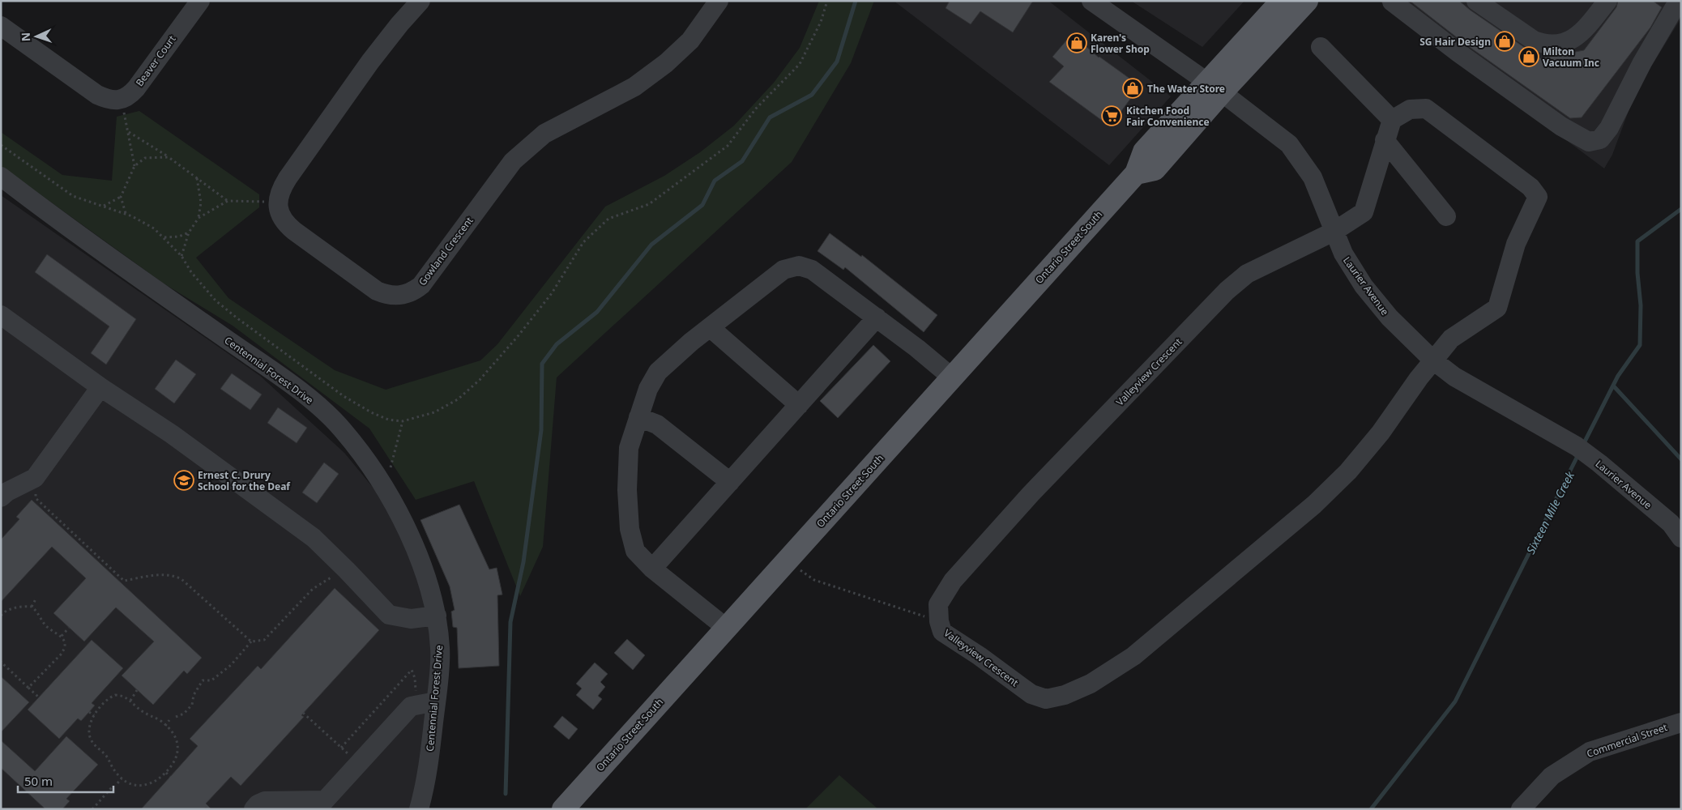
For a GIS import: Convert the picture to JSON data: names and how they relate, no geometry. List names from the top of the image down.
{
  "streets": {
    "main road": ["Ontario Street South"],
    "street": [
      "Beaver Court",
      "Gowland Crescent",
      "Laurier Avenue",
      "Centennial Forest Drive",
      "Valleyview Crescent",
      "Commercial Street"
    ]
  },
  "crossings": [
    ["Ontario Street South", "Laurier Avenue"],
    ["Laurier Avenue", "Valleyview Crescent"]
  ],
  "water": ["Sixteen Mile Creek"],
  "places": {
    "shop": [
      "SG Hair Design",
      "Karen's Flower Shop",
      "Milton Vacuum Inc",
      "The Water Store"
    ],
    "supermarket": ["Kitchen Food Fair Convenience"],
    "school or university": ["Ernest C. Drury School for the Deaf"]
  },
  "scale_bar": "50 m",
  "north": "left"
}
